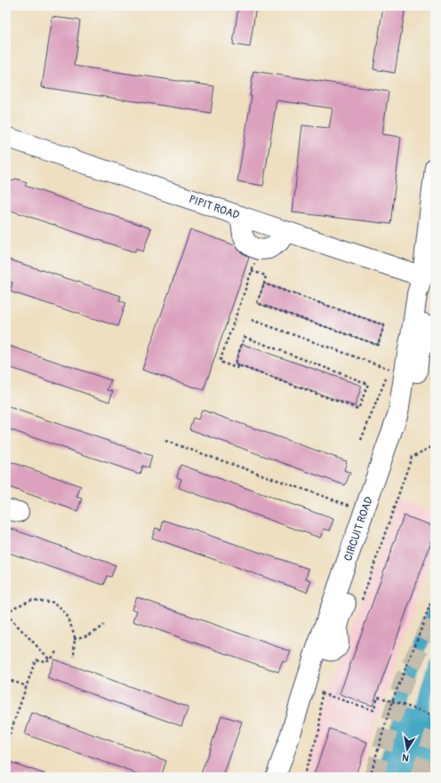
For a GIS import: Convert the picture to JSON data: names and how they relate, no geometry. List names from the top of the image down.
{
  "streets": {
    "street": ["PIPIT ROAD", "CIRCUIT ROAD"]
  },
  "crossings": [
    ["PIPIT ROAD", "CIRCUIT ROAD"]
  ],
  "north": "bottom"
}
